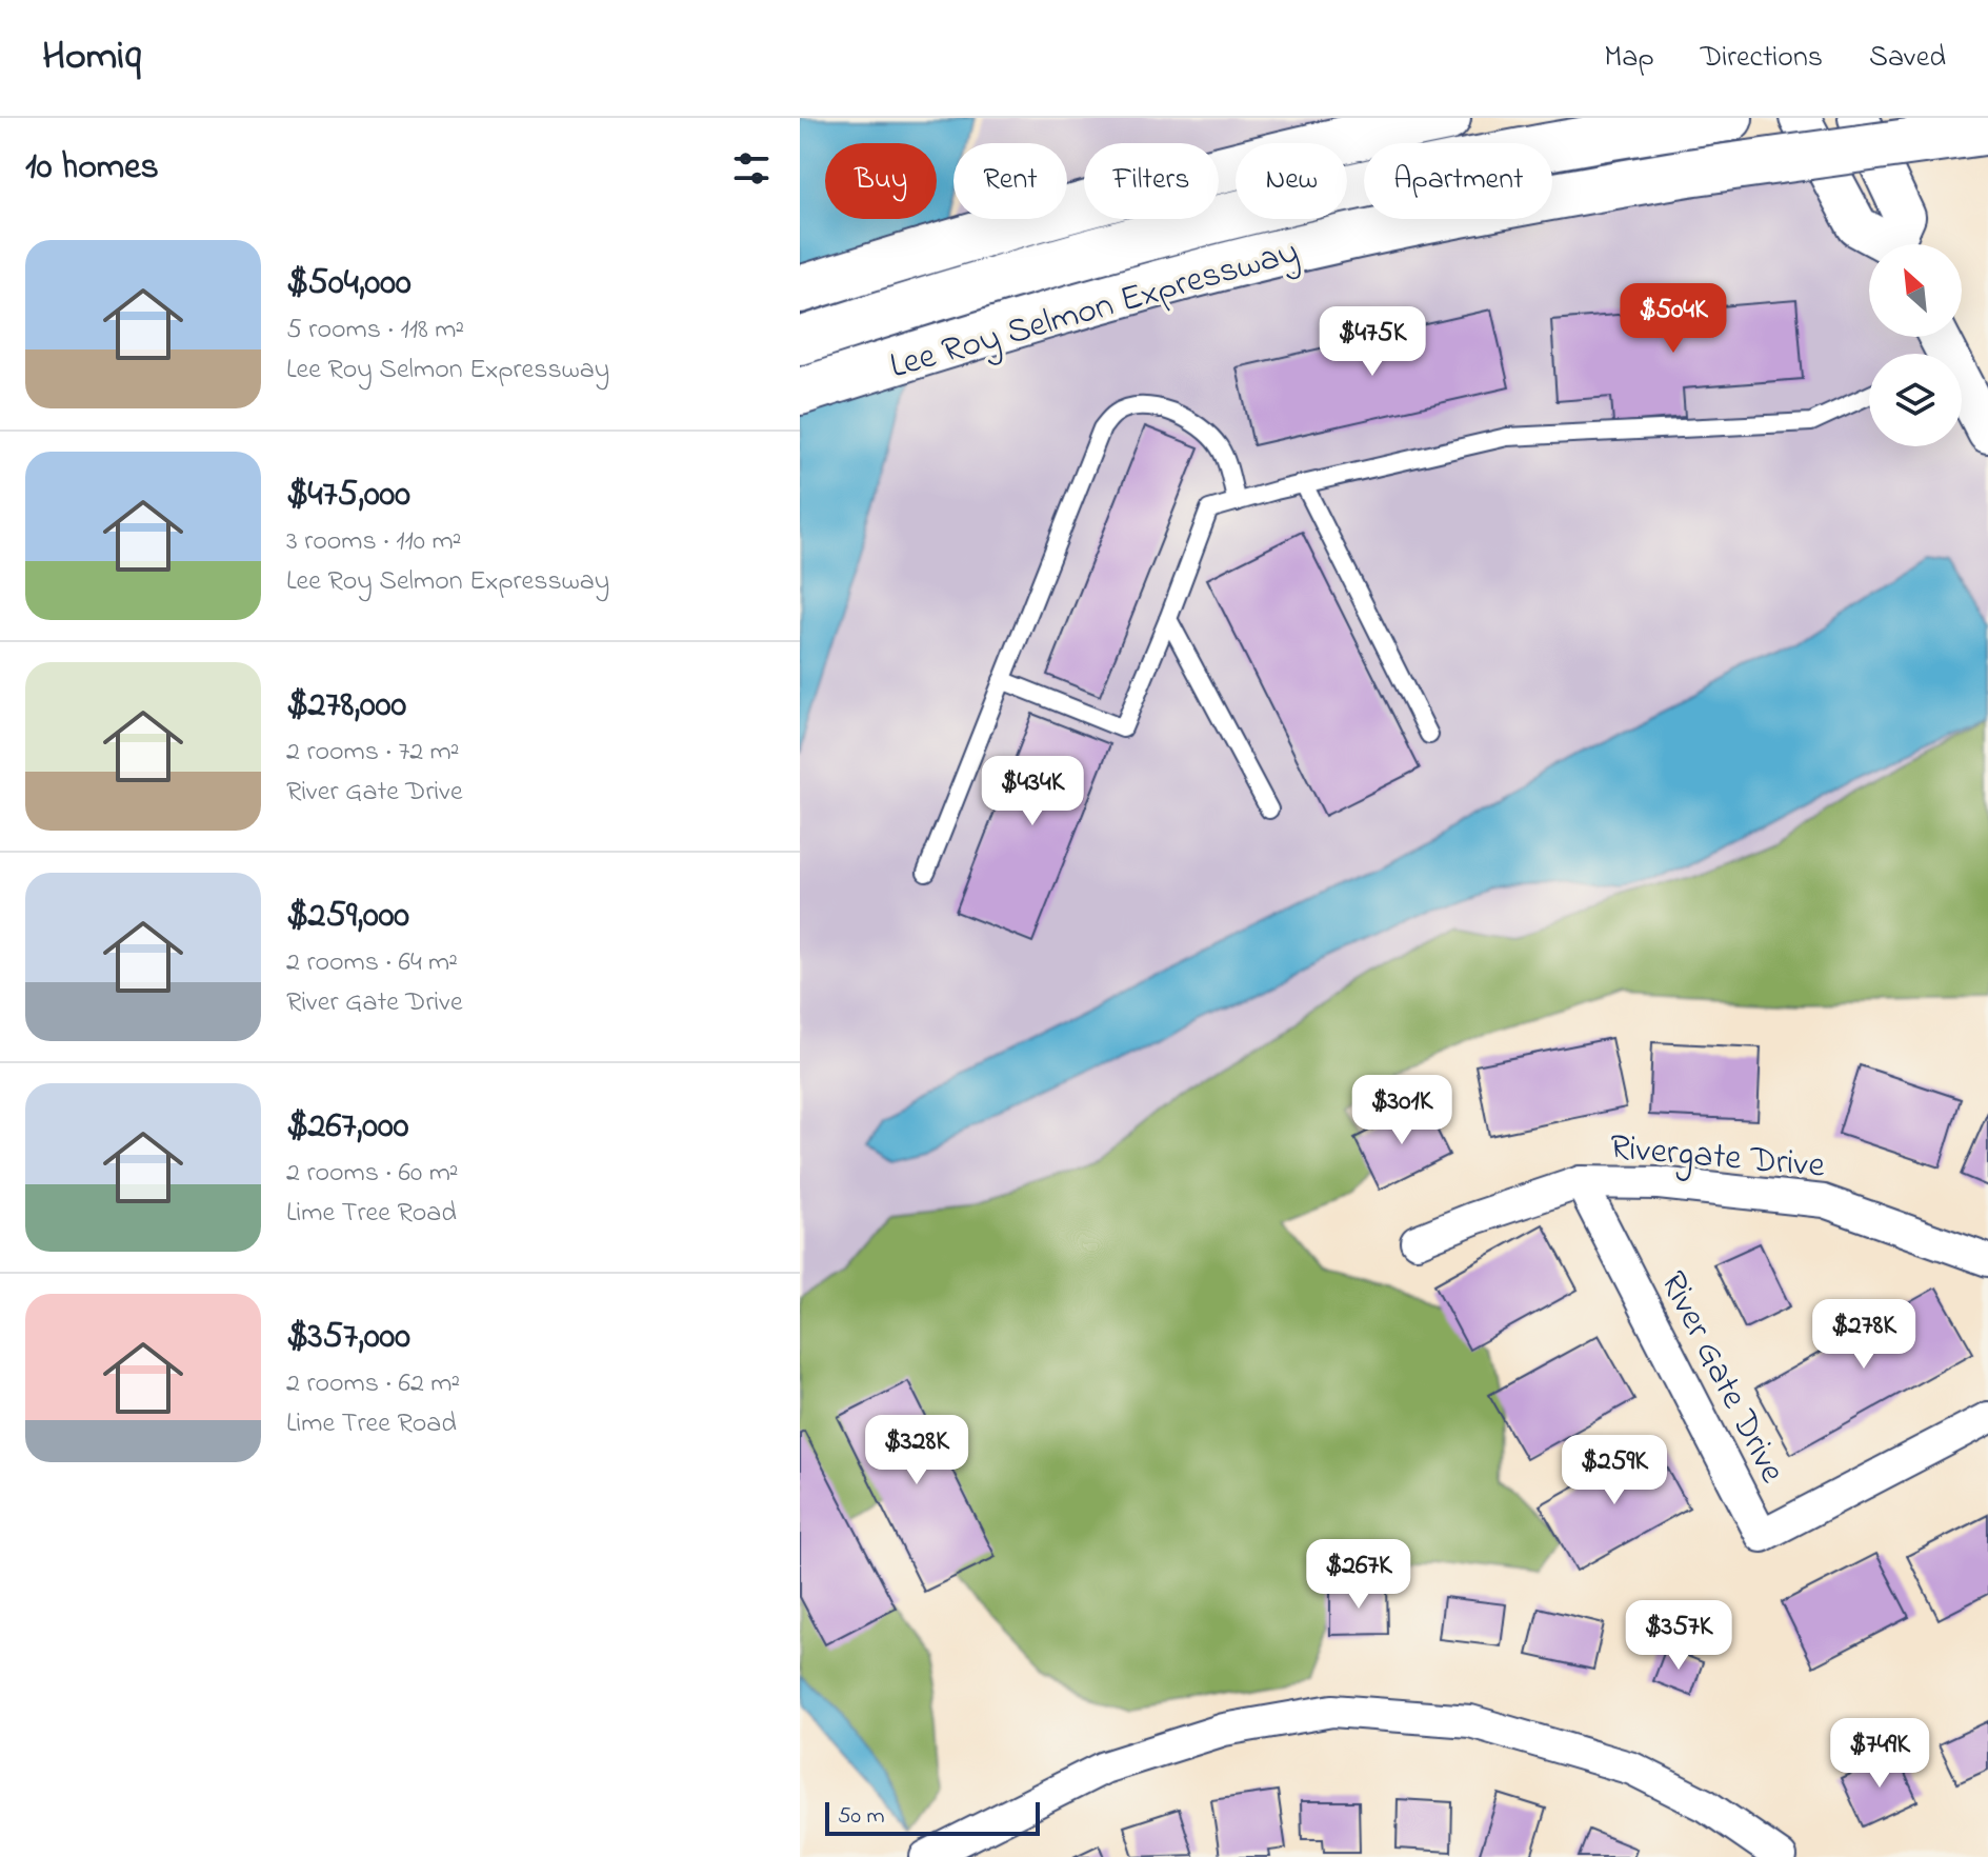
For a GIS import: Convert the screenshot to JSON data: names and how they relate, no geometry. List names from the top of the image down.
{
  "streets": {
    "highway": ["Lee Roy Selmon Expressway"],
    "street": ["Rivergate Drive", "River Gate Drive"]
  },
  "crossings": [
    ["Rivergate Drive", "River Gate Drive"]
  ],
  "scale_bar": "50 m",
  "north": "top left",
  "page": {
    "header": "Homiq",
    "nav": ["Map", "Directions", "Saved"],
    "heading": "10 homes",
    "chip": [
      "Buy",
      "Rent",
      "Filters",
      "New",
      "Apartment"
    ],
    "list": [
      {
        "name": "$504,000",
        "note": "5 rooms · 118 m² · Lee Roy Selmon Expressway"
      },
      {
        "name": "$475,000",
        "note": "3 rooms · 110 m² · Lee Roy Selmon Expressway"
      },
      {
        "name": "$278,000",
        "note": "2 rooms · 72 m² · River Gate Drive"
      },
      {
        "name": "$259,000",
        "note": "2 rooms · 64 m² · River Gate Drive"
      },
      {
        "name": "$267,000",
        "note": "2 rooms · 60 m² · Lime Tree Road"
      },
      {
        "name": "$357,000",
        "note": "2 rooms · 62 m² · Lime Tree Road"
      }
    ],
    "price": [
      "$504K",
      "$475K",
      "$434K",
      "$301K",
      "$278K",
      "$328K",
      "$259K",
      "$267K",
      "$357K",
      "$749K"
    ],
    "scale": "50 m"
  }
}
